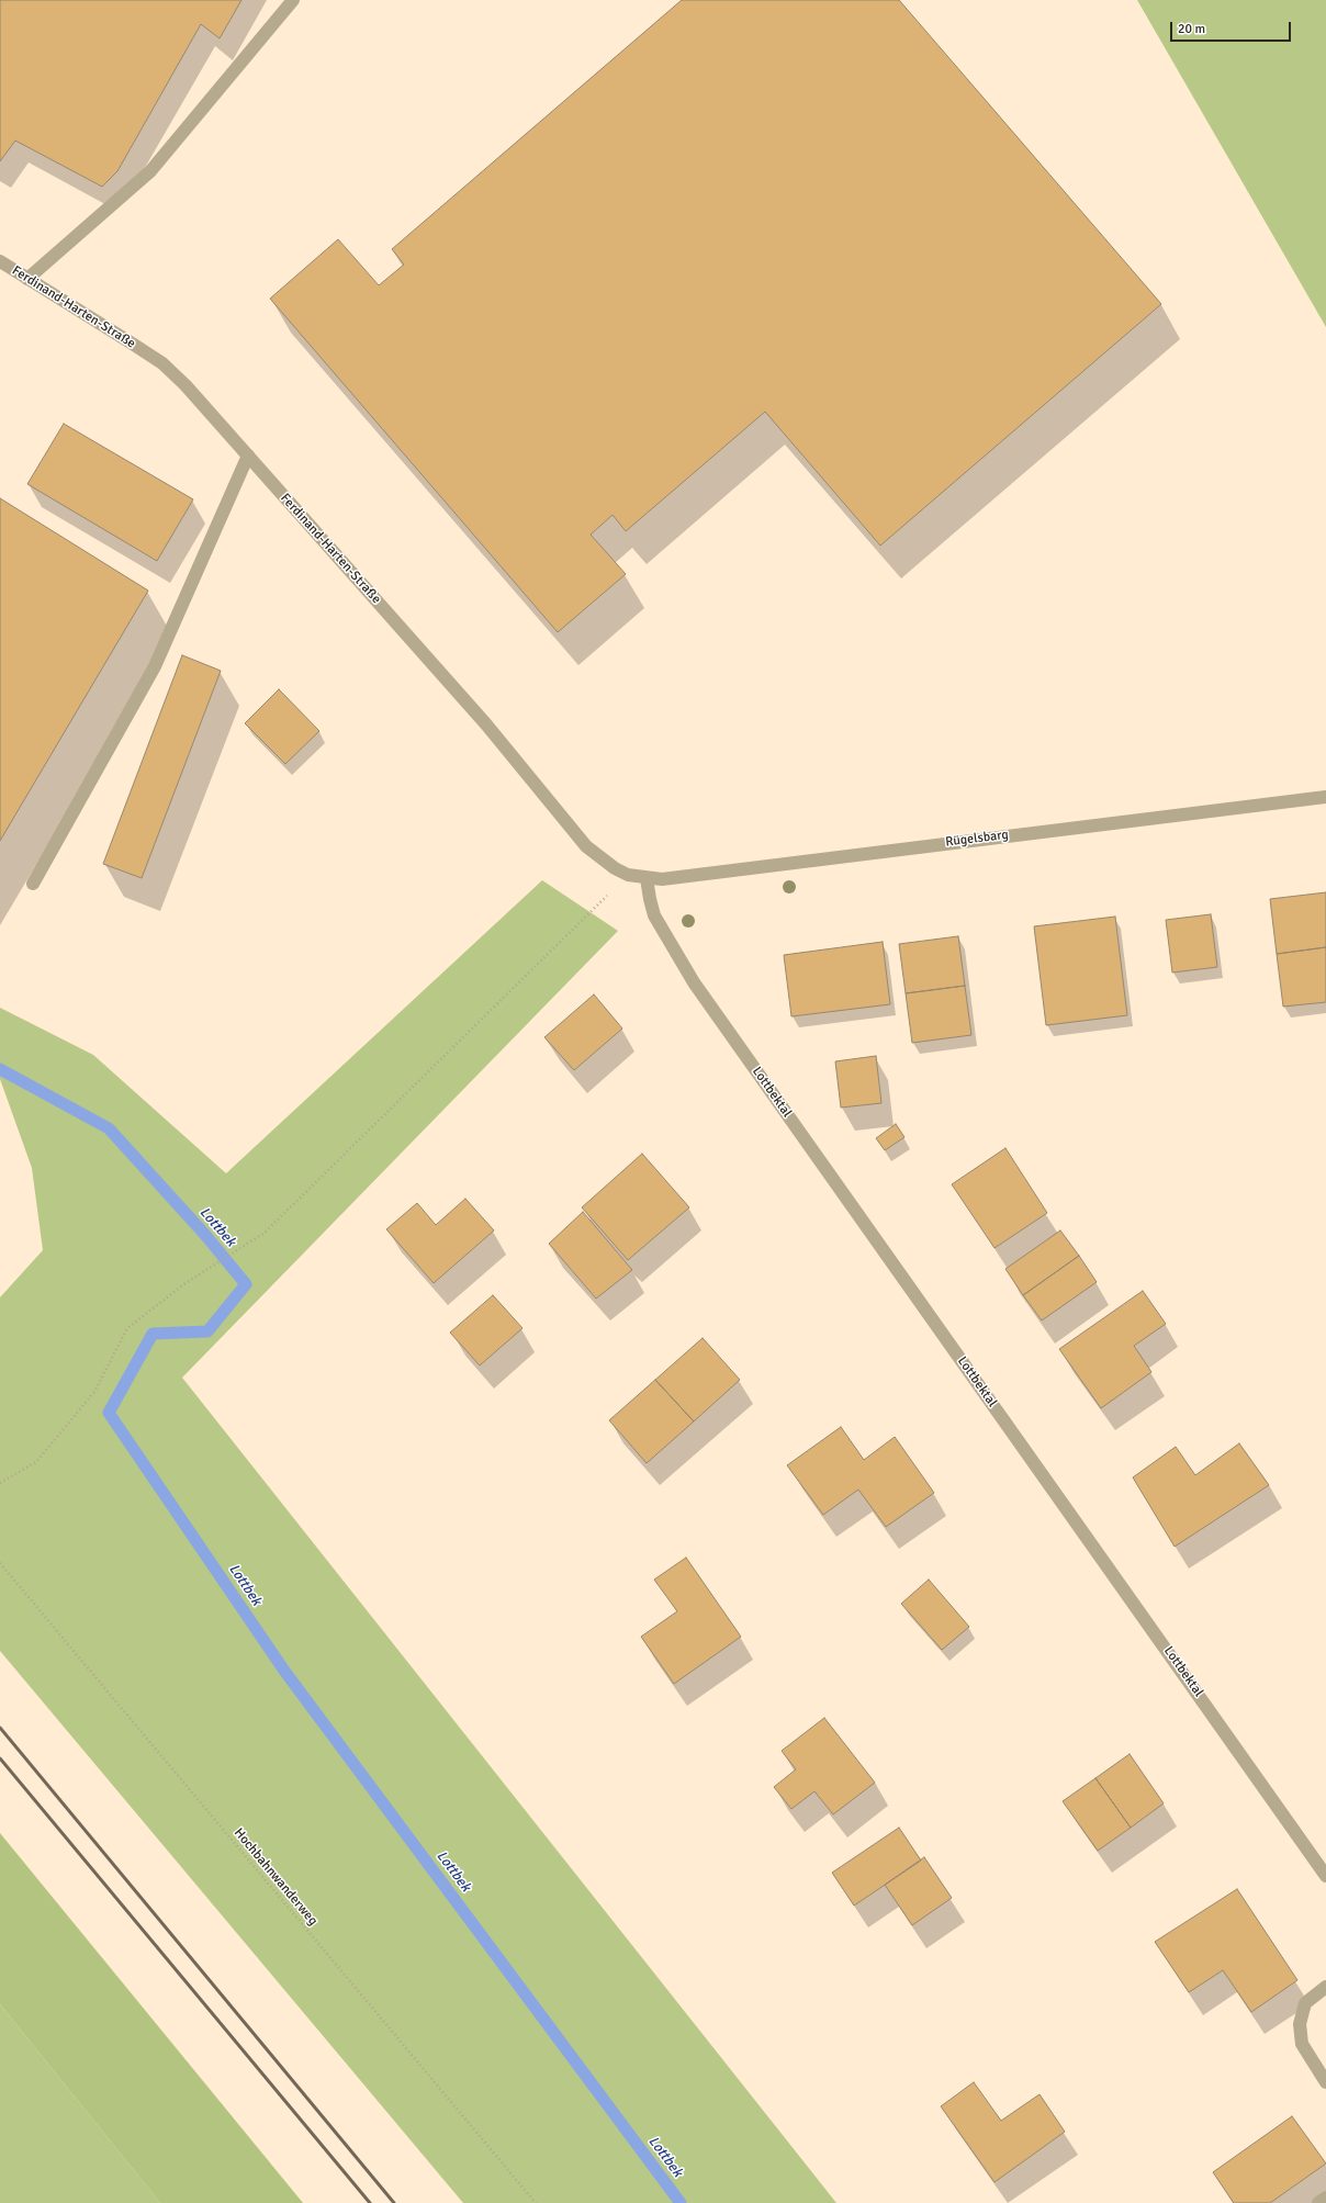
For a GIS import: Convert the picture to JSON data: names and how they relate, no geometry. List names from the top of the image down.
{
  "streets": {
    "street": ["Ferdinand-Harten-Straße", "Rügelsbarg", "Lottbektal"],
    "path": ["Hochbahnwanderweg"]
  },
  "crossings": [
    ["Ferdinand-Harten-Straße", "Rügelsbarg"],
    ["Rügelsbarg", "Lottbektal"]
  ],
  "water": ["Lottbek"],
  "scale_bar": "20 m"
}
